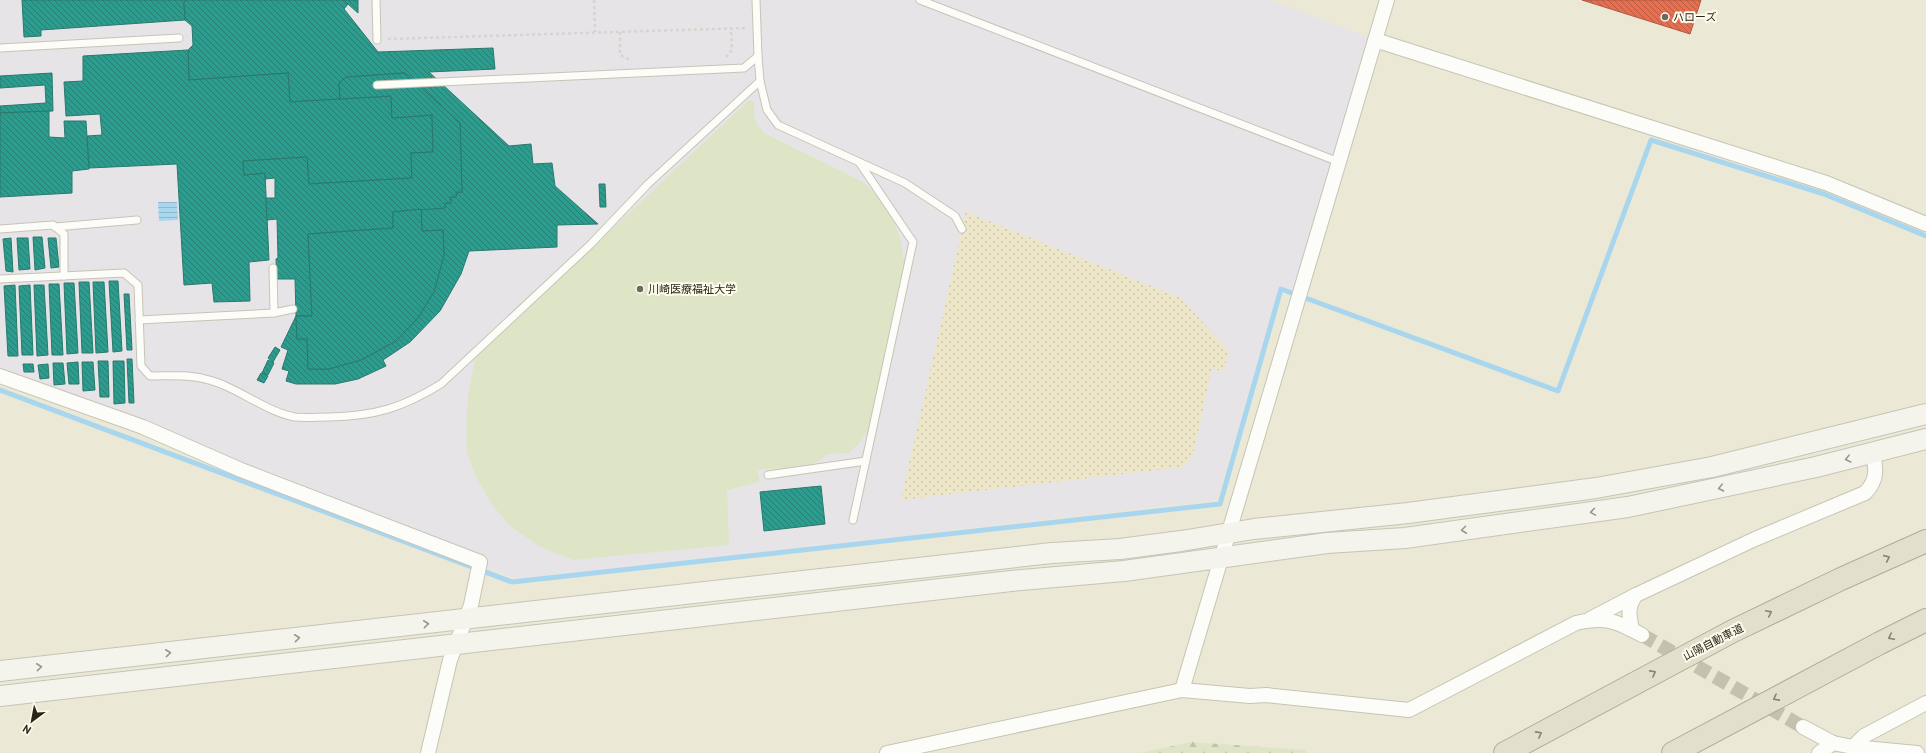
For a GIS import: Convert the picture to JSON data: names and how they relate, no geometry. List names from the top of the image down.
{
  "streets": {
    "highway": ["山陽自動車道"]
  },
  "places": ["ハローズ", "川崎医療福祉大学"],
  "north": "bottom left"
}
